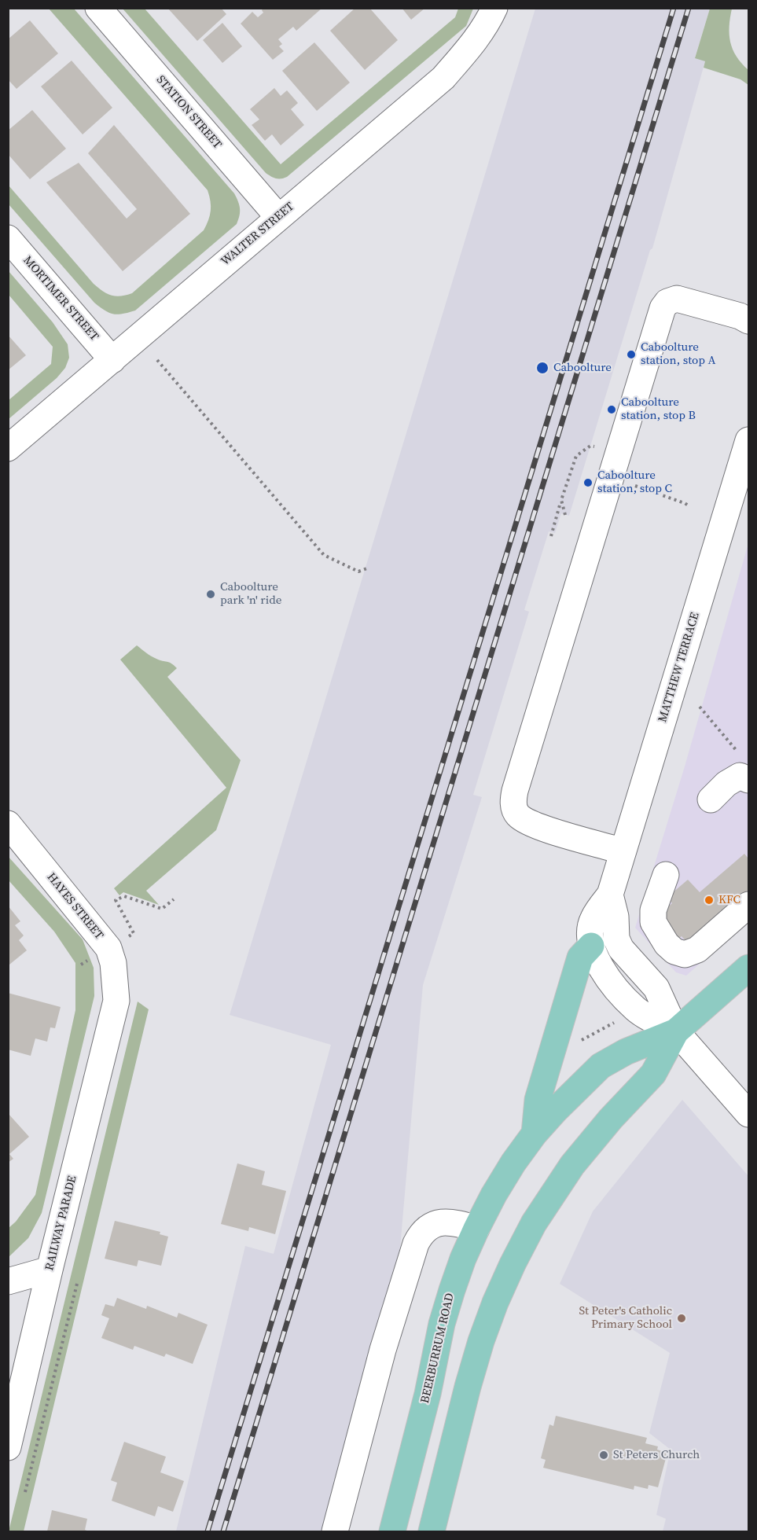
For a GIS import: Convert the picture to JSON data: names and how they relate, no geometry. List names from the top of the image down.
{
  "streets": {
    "main road": ["BEERBURRUM ROAD"],
    "street": [
      "STATION STREET",
      "WALTER STREET",
      "MORTIMER STREET",
      "MATTHEW TERRACE",
      "HAYES STREET",
      "RAILWAY PARADE"
    ]
  },
  "crossings": [
    ["STATION STREET", "WALTER STREET"],
    ["WALTER STREET", "MORTIMER STREET"],
    ["MATTHEW TERRACE", "BEERBURRUM ROAD"],
    ["HAYES STREET", "RAILWAY PARADE"]
  ],
  "places": [
    "Caboolture station, stop A",
    "Caboolture",
    "Caboolture station, stop B",
    "Caboolture station, stop C",
    "Caboolture park 'n' ride",
    "KFC",
    "St Peter's Catholic Primary School",
    "St Peters Church"
  ]
}
